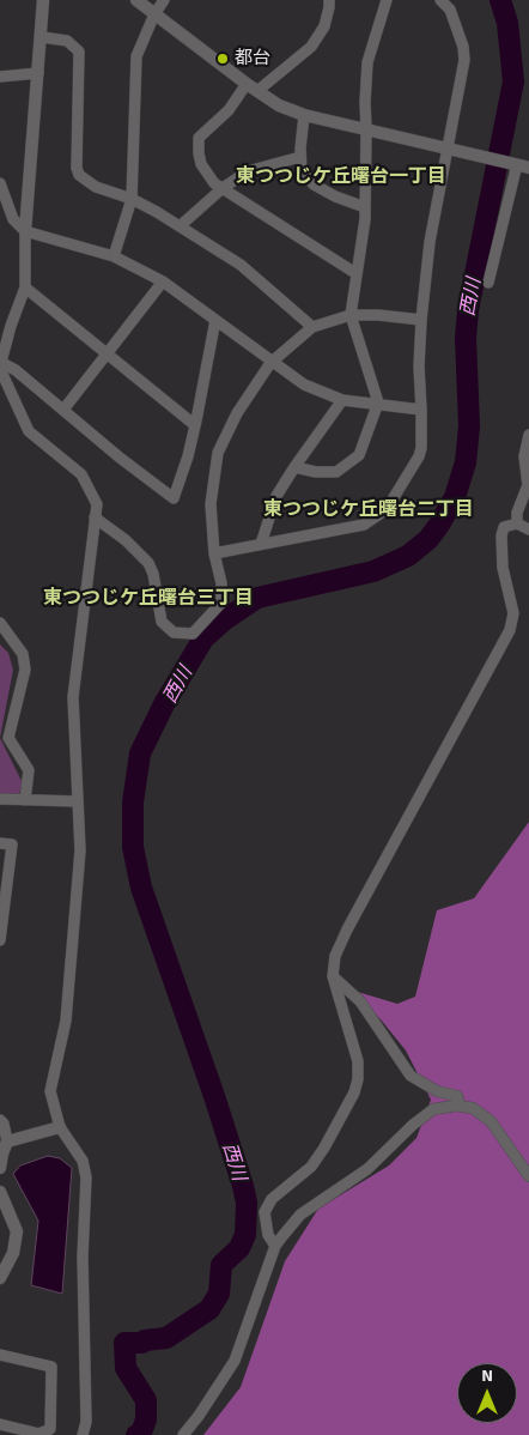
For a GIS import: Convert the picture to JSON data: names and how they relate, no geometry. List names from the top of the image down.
{
  "districts": ["東つつじケ丘曙台一丁目", "東つつじケ丘曙台二丁目", "東つつじケ丘曙台三丁目"],
  "water": ["西川"],
  "places": ["都台"],
  "north": "top"
}
